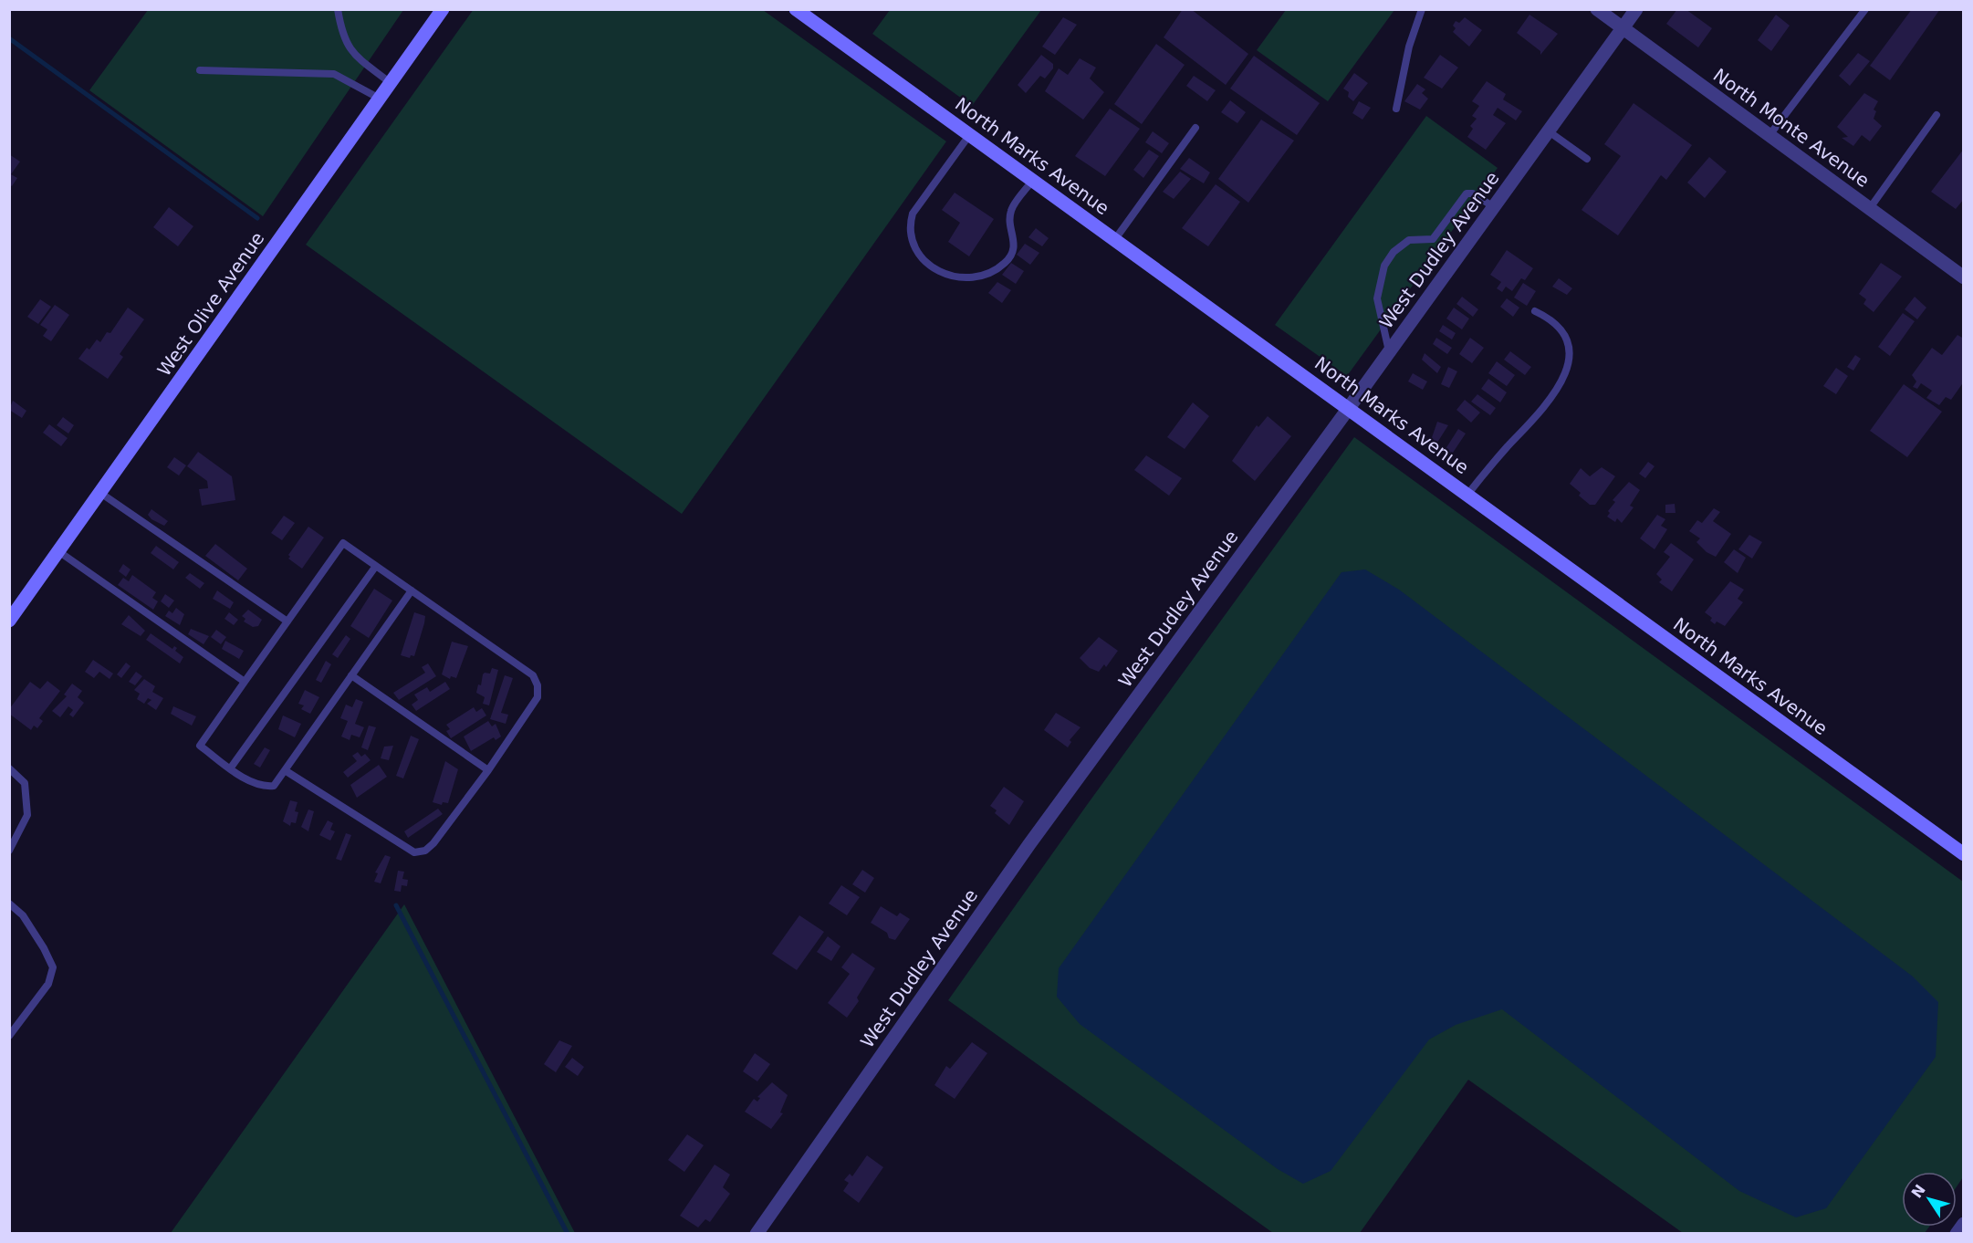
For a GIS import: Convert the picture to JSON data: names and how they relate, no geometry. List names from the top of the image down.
{
  "streets": {
    "main road": ["North Marks Avenue", "West Olive Avenue"],
    "street": ["North Monte Avenue", "West Dudley Avenue"]
  },
  "crossings": [
    ["North Monte Avenue", "West Dudley Avenue"],
    ["North Marks Avenue", "West Dudley Avenue"]
  ],
  "north": "top left"
}
